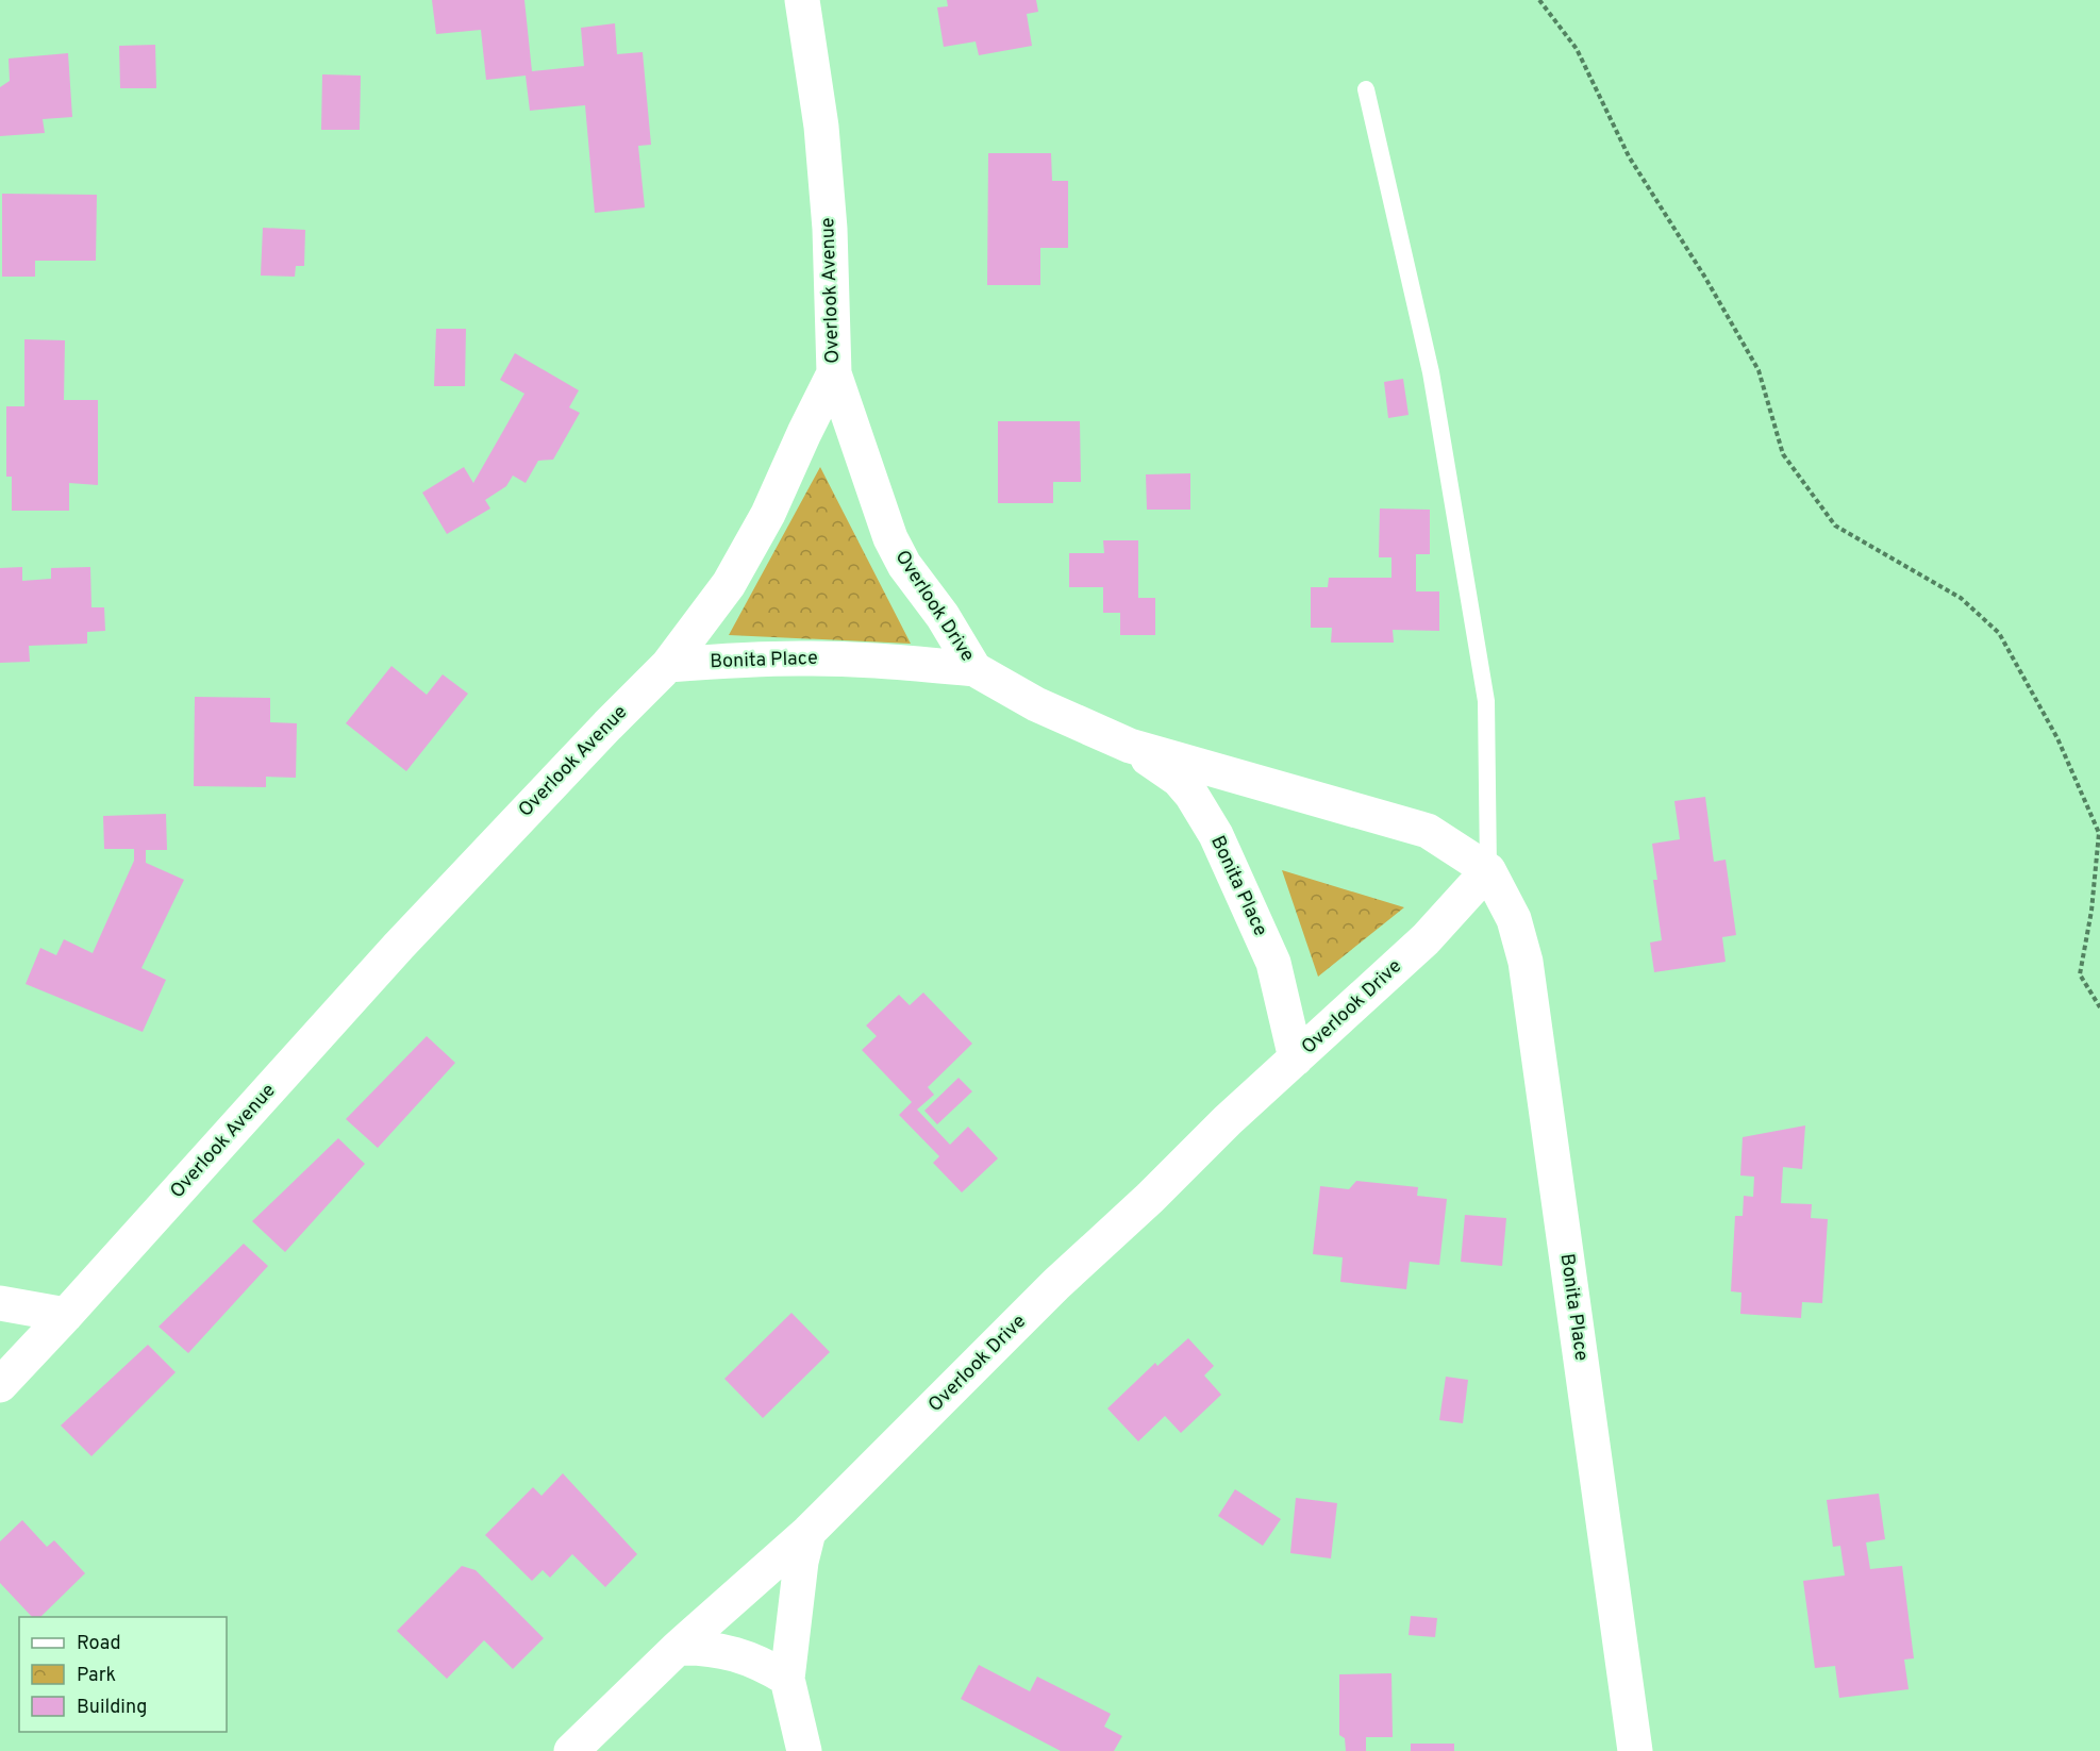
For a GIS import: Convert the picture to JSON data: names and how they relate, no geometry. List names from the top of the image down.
{
  "streets": {
    "street": ["Overlook Avenue", "Overlook Drive", "Bonita Place"]
  },
  "crossings": [
    ["Overlook Avenue", "Overlook Drive"],
    ["Overlook Avenue", "Bonita Place"],
    ["Overlook Drive", "Bonita Place"]
  ],
  "legend": ["Road", "Park", "Building"]
}
